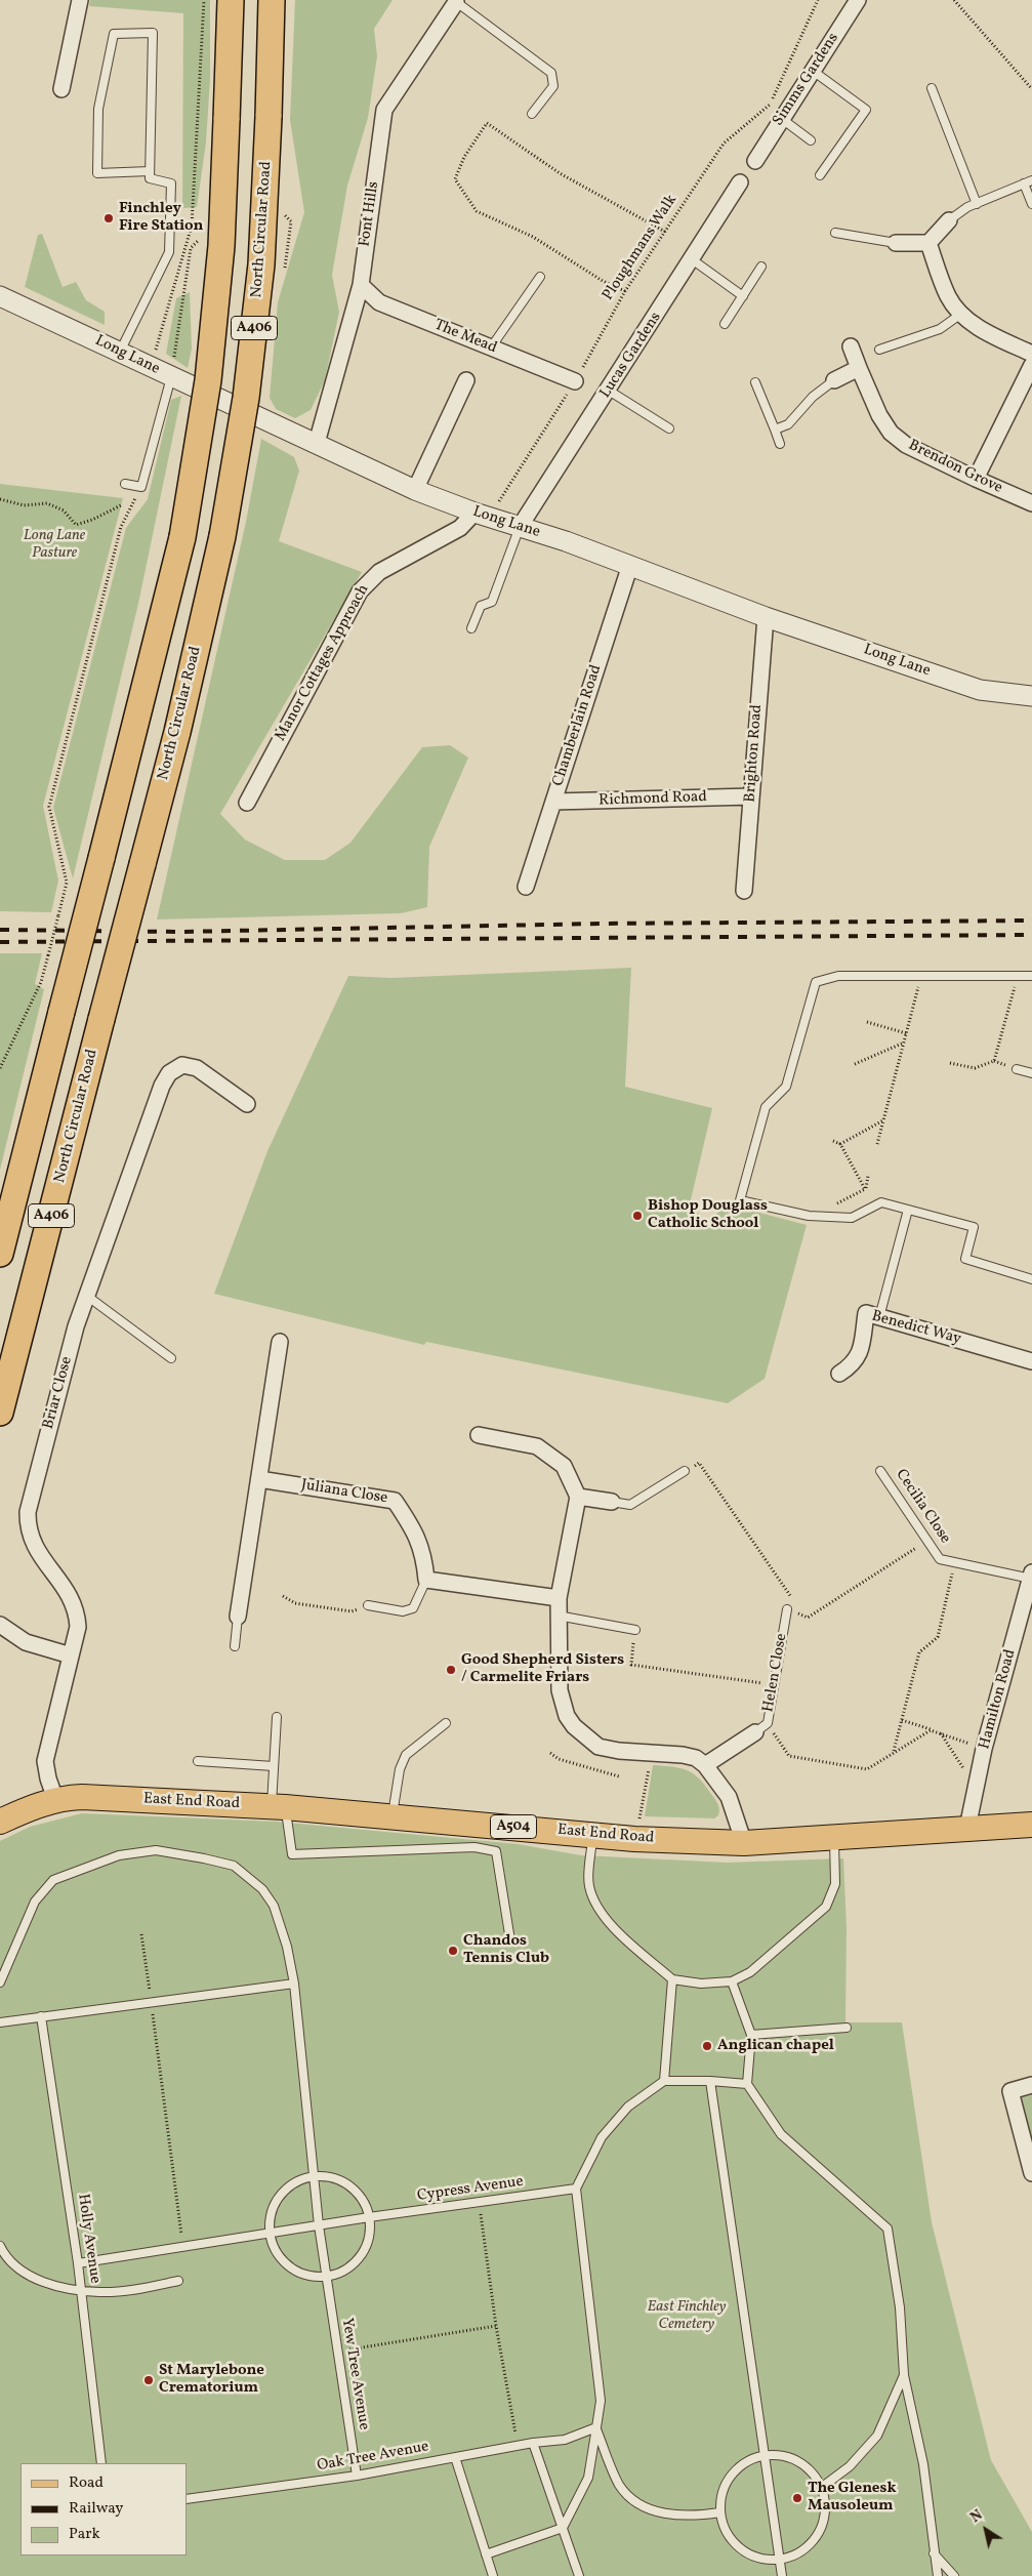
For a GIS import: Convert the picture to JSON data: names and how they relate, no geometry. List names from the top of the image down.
{
  "streets": {
    "highway": ["North Circular Road", "A406"],
    "main road": ["East End Road", "A504"],
    "street": [
      "Simms Gardens",
      "Font Hills",
      "The Mead",
      "Long Lane",
      "Lucas Gardens",
      "Brendon Grove",
      "Manor Cottages Approach",
      "Chamberlain Road",
      "Brighton Road",
      "Richmond Road",
      "Benedict Way",
      "Briar Close",
      "Juliana Close",
      "Helen Close",
      "Hamilton Road"
    ],
    "lane": [
      "Cecilia Close",
      "Cypress Avenue",
      "Holly Avenue",
      "Yew Tree Avenue",
      "Oak Tree Avenue"
    ],
    "path": ["Ploughmans Walk"]
  },
  "crossings": [
    ["Font Hills", "The Mead"],
    ["Font Hills", "Long Lane"],
    ["Ploughmans Walk", "The Mead"],
    ["Ploughmans Walk", "Long Lane"],
    ["Ploughmans Walk", "Manor Cottages Approach"],
    ["Long Lane", "Lucas Gardens"],
    ["Long Lane", "Manor Cottages Approach"],
    ["Long Lane", "Chamberlain Road"],
    ["Long Lane", "Brighton Road"],
    ["Chamberlain Road", "Richmond Road"],
    ["Brighton Road", "Richmond Road"],
    ["Briar Close", "East End Road"],
    ["Cecilia Close", "Hamilton Road"],
    ["Hamilton Road", "East End Road"],
    ["Cypress Avenue", "Yew Tree Avenue"],
    ["Yew Tree Avenue", "Oak Tree Avenue"]
  ],
  "parks": ["Long Lane Pasture", "East Finchley Cemetery"],
  "places": [
    "Finchley Fire Station",
    "Bishop Douglass Catholic School",
    "Good Shepherd Sisters / Carmelite Friars",
    "Chandos Tennis Club",
    "Anglican chapel",
    "St Marylebone Crematorium",
    "The Glenesk Mausoleum"
  ],
  "legend": ["Road", "Railway", "Park"],
  "north": "top left"
}
